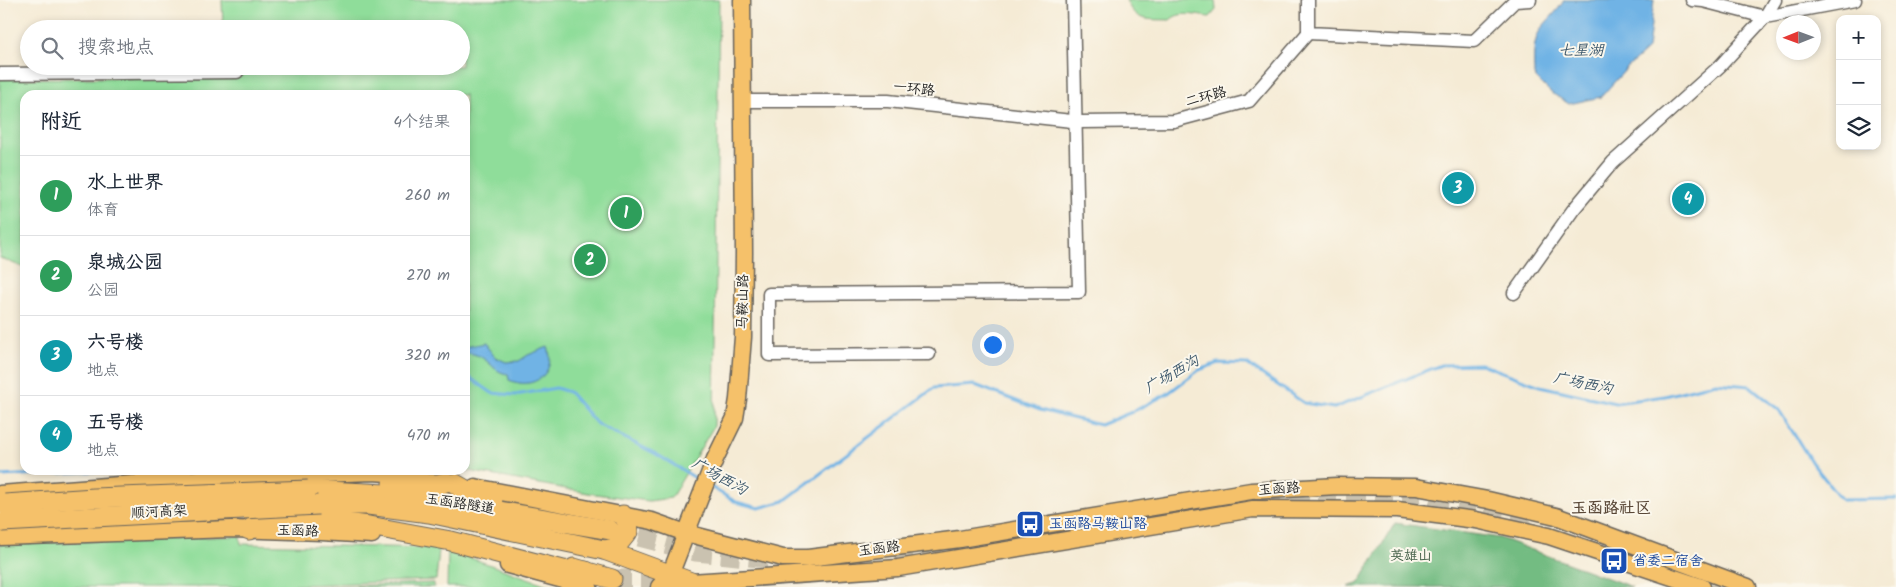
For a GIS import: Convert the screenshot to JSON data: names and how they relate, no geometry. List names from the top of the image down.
{
  "streets": {
    "highway": ["玉函路隧道", "顺河高架"],
    "main road": ["马鞍山路", "玉函路"],
    "street": ["一环路", "二环路"]
  },
  "crossings": [
    ["一环路", "二环路"],
    ["一环路", "马鞍山路"],
    ["马鞍山路", "玉函路"],
    ["玉函路隧道", "顺河高架"]
  ],
  "districts": ["玉函路社区"],
  "water": ["七星湖", "广场西沟"],
  "parks": ["英雄山"],
  "places": {
    "bus stop": ["玉函路马鞍山路", "省委二宿舍"]
  },
  "north": "left",
  "page": {
    "map_buttons": ["+", "−"],
    "search": "搜索地点",
    "heading": ["附近", "4个结果"],
    "list": [
      {
        "mark": "1",
        "name": "水上世界",
        "note": "体育",
        "value": "260 m"
      },
      {
        "mark": "2",
        "name": "泉城公园",
        "note": "公园",
        "value": "270 m"
      },
      {
        "mark": "3",
        "name": "六号楼",
        "note": "地点",
        "value": "320 m"
      },
      {
        "mark": "4",
        "name": "五号楼",
        "note": "地点",
        "value": "470 m"
      }
    ],
    "pins": [
      "3",
      "4",
      "1",
      "2"
    ]
  }
}
